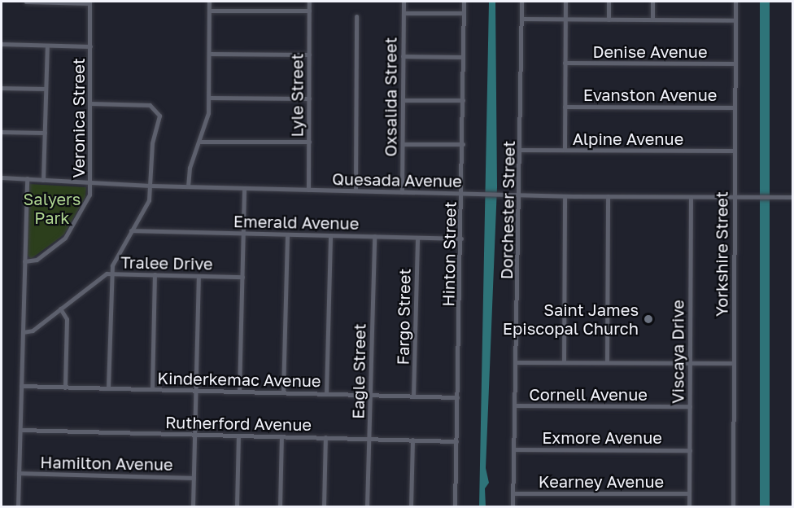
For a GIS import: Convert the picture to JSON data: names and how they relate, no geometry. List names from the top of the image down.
{
  "streets": {
    "street": [
      "Denise Avenue",
      "Evanston Avenue",
      "Lyle Street",
      "Oxsalida Street",
      "Veronica Street",
      "Alpine Avenue",
      "Quesada Avenue",
      "Dorchester Street",
      "Emerald Avenue",
      "Hinton Street",
      "Yorkshire Street",
      "Tralee Drive",
      "Fargo Street",
      "Viscaya Drive",
      "Eagle Street",
      "Kinderkemac Avenue",
      "Cornell Avenue",
      "Rutherford Avenue",
      "Exmore Avenue",
      "Hamilton Avenue",
      "Kearney Avenue"
    ]
  },
  "crossings": [
    ["Denise Avenue", "Yorkshire Street"],
    ["Evanston Avenue", "Yorkshire Street"],
    ["Lyle Street", "Quesada Avenue"],
    ["Oxsalida Street", "Quesada Avenue"],
    ["Veronica Street", "Quesada Avenue"],
    ["Alpine Avenue", "Dorchester Street"],
    ["Alpine Avenue", "Yorkshire Street"],
    ["Quesada Avenue", "Dorchester Street"],
    ["Quesada Avenue", "Hinton Street"],
    ["Quesada Avenue", "Yorkshire Street"],
    ["Quesada Avenue", "Viscaya Drive"],
    ["Dorchester Street", "Cornell Avenue"],
    ["Dorchester Street", "Exmore Avenue"],
    ["Dorchester Street", "Kearney Avenue"],
    ["Emerald Avenue", "Hinton Street"],
    ["Emerald Avenue", "Fargo Street"],
    ["Emerald Avenue", "Eagle Street"],
    ["Hinton Street", "Kinderkemac Avenue"],
    ["Hinton Street", "Rutherford Avenue"],
    ["Fargo Street", "Kinderkemac Avenue"],
    ["Viscaya Drive", "Cornell Avenue"],
    ["Viscaya Drive", "Exmore Avenue"],
    ["Viscaya Drive", "Kearney Avenue"],
    ["Eagle Street", "Kinderkemac Avenue"],
    ["Eagle Street", "Rutherford Avenue"]
  ],
  "parks": ["Salyers Park"],
  "places": ["Saint James Episcopal Church"]
}
